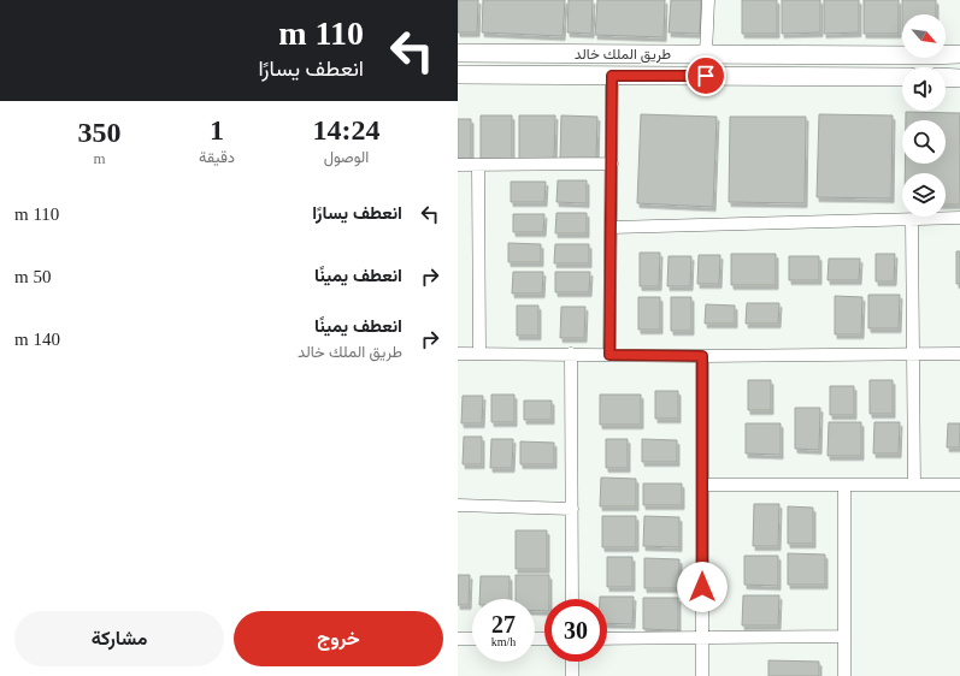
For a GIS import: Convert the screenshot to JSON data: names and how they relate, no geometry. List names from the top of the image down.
{
  "streets": {
    "main road": ["طريق الملك خالد"]
  },
  "north": "bottom right",
  "page": {
    "turn": ["110 m", "انعطف يسارًا"],
    "eta": [
      "14:24",
      "الوصول",
      "1",
      "دقيقة",
      "350",
      "m"
    ],
    "list": [
      {
        "name": "انعطف يسارًا",
        "value": "110 m"
      },
      {
        "name": "انعطف يمينًا",
        "value": "50 m"
      },
      {
        "name": "انعطف يمينًا",
        "note": "طريق الملك خالد",
        "value": "140 m"
      }
    ],
    "speed": "27 km/h",
    "limit": "30",
    "buttons": ["خروج", "مشاركة"]
  }
}
